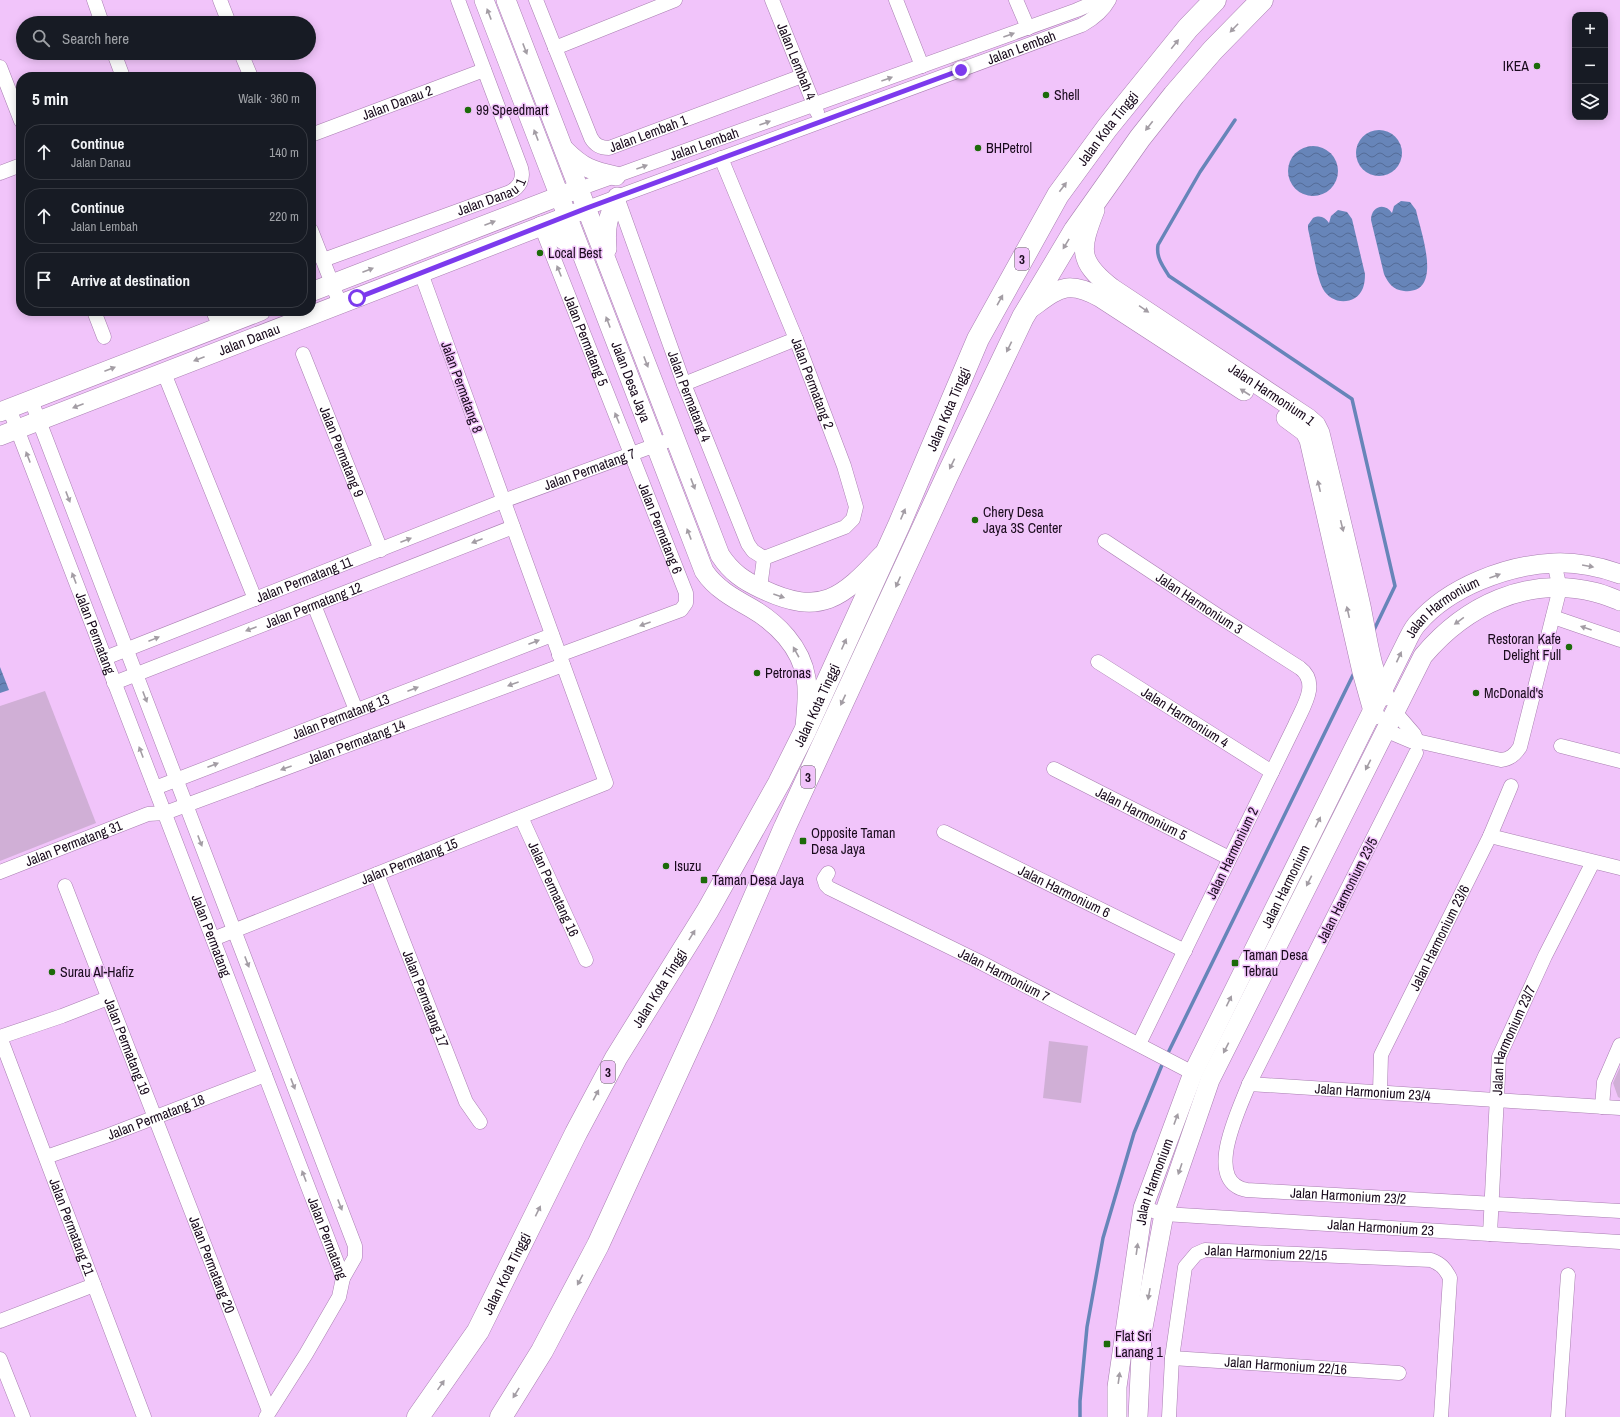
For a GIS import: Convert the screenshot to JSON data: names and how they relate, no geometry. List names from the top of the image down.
{
  "streets": {
    "highway": ["Jalan Kota Tinggi", "3"],
    "main road": [
      "Jalan Danau",
      "Jalan Desa Jaya",
      "Jalan Harmonium 1",
      "Jalan Harmonium"
    ],
    "street": [
      "Jalan Lembah",
      "Jalan Lembah 4",
      "Jalan Danau 2",
      "Jalan Lembah 1",
      "Jalan Danau 1",
      "Jalan Permatang 5",
      "Jalan Permatang 2",
      "Jalan Permatang 8",
      "Jalan Permatang 4",
      "Jalan Permatang 9",
      "Jalan Permatang 7",
      "Jalan Permatang 6",
      "Jalan Permatang 11",
      "Jalan Harmonium 3",
      "Jalan Permatang 12",
      "Jalan Permatang",
      "Jalan Permatang 13",
      "Jalan Harmonium 4",
      "Jalan Permatang 14",
      "Jalan Harmonium 5",
      "Jalan Permatang 31",
      "Jalan Harmonium 2",
      "Jalan Permatang 15",
      "Jalan Permatang 16",
      "Jalan Harmonium 23/5",
      "Jalan Harmonium 6",
      "Jalan Harmonium 23/6",
      "Jalan Harmonium 7",
      "Jalan Permatang 17",
      "Jalan Harmonium 23/7",
      "Jalan Permatang 19",
      "Jalan Harmonium 23/4",
      "Jalan Permatang 18",
      "Jalan Harmonium 23/2",
      "Jalan Permatang 21",
      "Jalan Harmonium 23",
      "Jalan Harmonium 22/15",
      "Jalan Permatang 20",
      "Jalan Harmonium 22/16"
    ]
  },
  "crossings": [
    ["Jalan Lembah", "Jalan Lembah 4"],
    ["Jalan Lembah", "Jalan Danau"],
    ["Jalan Lembah", "Jalan Desa Jaya"],
    ["Jalan Lembah", "Jalan Permatang 2"],
    ["Jalan Lembah", "Jalan Permatang 4"],
    ["Jalan Lembah 4", "Jalan Lembah 1"],
    ["Jalan Danau 2", "Jalan Danau 1"],
    ["Jalan Kota Tinggi", "Jalan Desa Jaya"],
    ["Jalan Kota Tinggi", "Jalan Harmonium 1"],
    ["Jalan Danau", "Jalan Permatang 5"],
    ["Jalan Danau", "Jalan Desa Jaya"],
    ["Jalan Danau", "Jalan Permatang 8"],
    ["Jalan Danau", "Jalan Permatang"],
    ["Jalan Permatang 5", "Jalan Permatang 7"],
    ["Jalan Permatang 5", "Jalan Permatang 6"],
    ["Jalan Desa Jaya", "Jalan Permatang 7"],
    ["Jalan Permatang 2", "Jalan Permatang 4"],
    ["Jalan Permatang 8", "Jalan Permatang 7"],
    ["Jalan Permatang 8", "Jalan Permatang 11"],
    ["Jalan Permatang 8", "Jalan Permatang 12"],
    ["Jalan Permatang 8", "Jalan Permatang 13"],
    ["Jalan Permatang 8", "Jalan Permatang 14"],
    ["Jalan Permatang 8", "Jalan Permatang 15"],
    ["Jalan Harmonium 1", "Jalan Harmonium"],
    ["Jalan Permatang 9", "Jalan Permatang 11"],
    ["Jalan Permatang 7", "Jalan Permatang 6"],
    ["Jalan Permatang 7", "Jalan Permatang 11"],
    ["Jalan Permatang 6", "Jalan Permatang 14"],
    ["Jalan Permatang 11", "Jalan Permatang"],
    ["Jalan Harmonium 3", "Jalan Harmonium 2"],
    ["Jalan Permatang 12", "Jalan Permatang"],
    ["Jalan Harmonium", "Jalan Harmonium 7"],
    ["Jalan Harmonium", "Jalan Harmonium 23"],
    ["Jalan Permatang", "Jalan Permatang 13"],
    ["Jalan Permatang", "Jalan Permatang 14"],
    ["Jalan Permatang", "Jalan Permatang 15"],
    ["Jalan Permatang", "Jalan Permatang 18"],
    ["Jalan Harmonium 4", "Jalan Harmonium 2"],
    ["Jalan Permatang 14", "Jalan Permatang 31"],
    ["Jalan Harmonium 5", "Jalan Harmonium 2"],
    ["Jalan Harmonium 2", "Jalan Harmonium 6"],
    ["Jalan Harmonium 2", "Jalan Harmonium 7"],
    ["Jalan Permatang 15", "Jalan Permatang 16"],
    ["Jalan Permatang 15", "Jalan Permatang 17"],
    ["Jalan Harmonium 23/5", "Jalan Harmonium 23/4"],
    ["Jalan Harmonium 23/5", "Jalan Harmonium 23/2"],
    ["Jalan Harmonium 23/6", "Jalan Harmonium 23/4"],
    ["Jalan Harmonium 23/7", "Jalan Harmonium 23/4"],
    ["Jalan Harmonium 23/7", "Jalan Harmonium 23/2"],
    ["Jalan Harmonium 23/7", "Jalan Harmonium 23"],
    ["Jalan Permatang 19", "Jalan Permatang 18"],
    ["Jalan Permatang 19", "Jalan Permatang 20"],
    ["Jalan Permatang 18", "Jalan Permatang 21"],
    ["Jalan Permatang 18", "Jalan Permatang 20"],
    ["Jalan Harmonium 22/15", "Jalan Harmonium 22/16"]
  ],
  "one_way": [
    "Jalan Permatang 5",
    "Jalan Permatang 11",
    "Jalan Permatang 12",
    "Jalan Permatang 13",
    "Jalan Permatang 14"
  ],
  "places": {
    "other": [
      "IKEA",
      "Shell",
      "99 Speedmart",
      "BHPetrol",
      "Local Best",
      "Chery Desa Jaya 3S Center",
      "Restoran Kafe Delight Full",
      "Petronas",
      "McDonald's",
      "Isuzu",
      "Surau Al-Hafiz"
    ],
    "transit": [
      "Opposite Taman Desa Jaya",
      "Taman Desa Jaya",
      "Taman Desa Tebrau",
      "Flat Sri Lanang 1"
    ]
  },
  "page": {
    "map_buttons": ["+", "−"],
    "search": "Search here",
    "heading": ["5 min", "Walk · 360 m"],
    "list": [
      ["Continue", "Jalan Danau", "140 m"],
      ["Continue", "Jalan Lembah", "220 m"],
      "Arrive at destination"
    ]
  }
}
